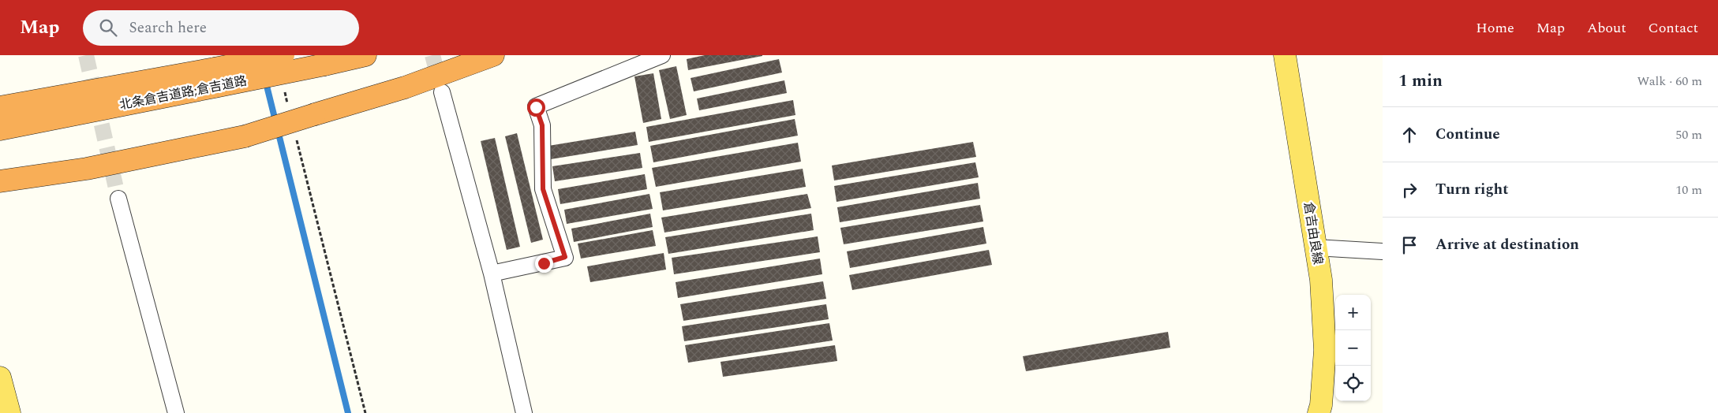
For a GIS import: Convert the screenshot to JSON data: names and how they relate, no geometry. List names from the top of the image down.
{
  "streets": {
    "highway": ["北条倉吉道路;倉吉道路"],
    "main road": ["倉吉由良線"]
  },
  "page": {
    "header": "Map",
    "search": "Search here",
    "nav": [
      "Home",
      "Map",
      "About",
      "Contact"
    ],
    "heading": ["1 min", "Walk · 60 m"],
    "list": [
      ["Continue", "50 m"],
      ["Turn right", "10 m"],
      "Arrive at destination"
    ],
    "map_buttons": ["+", "−"]
  }
}
